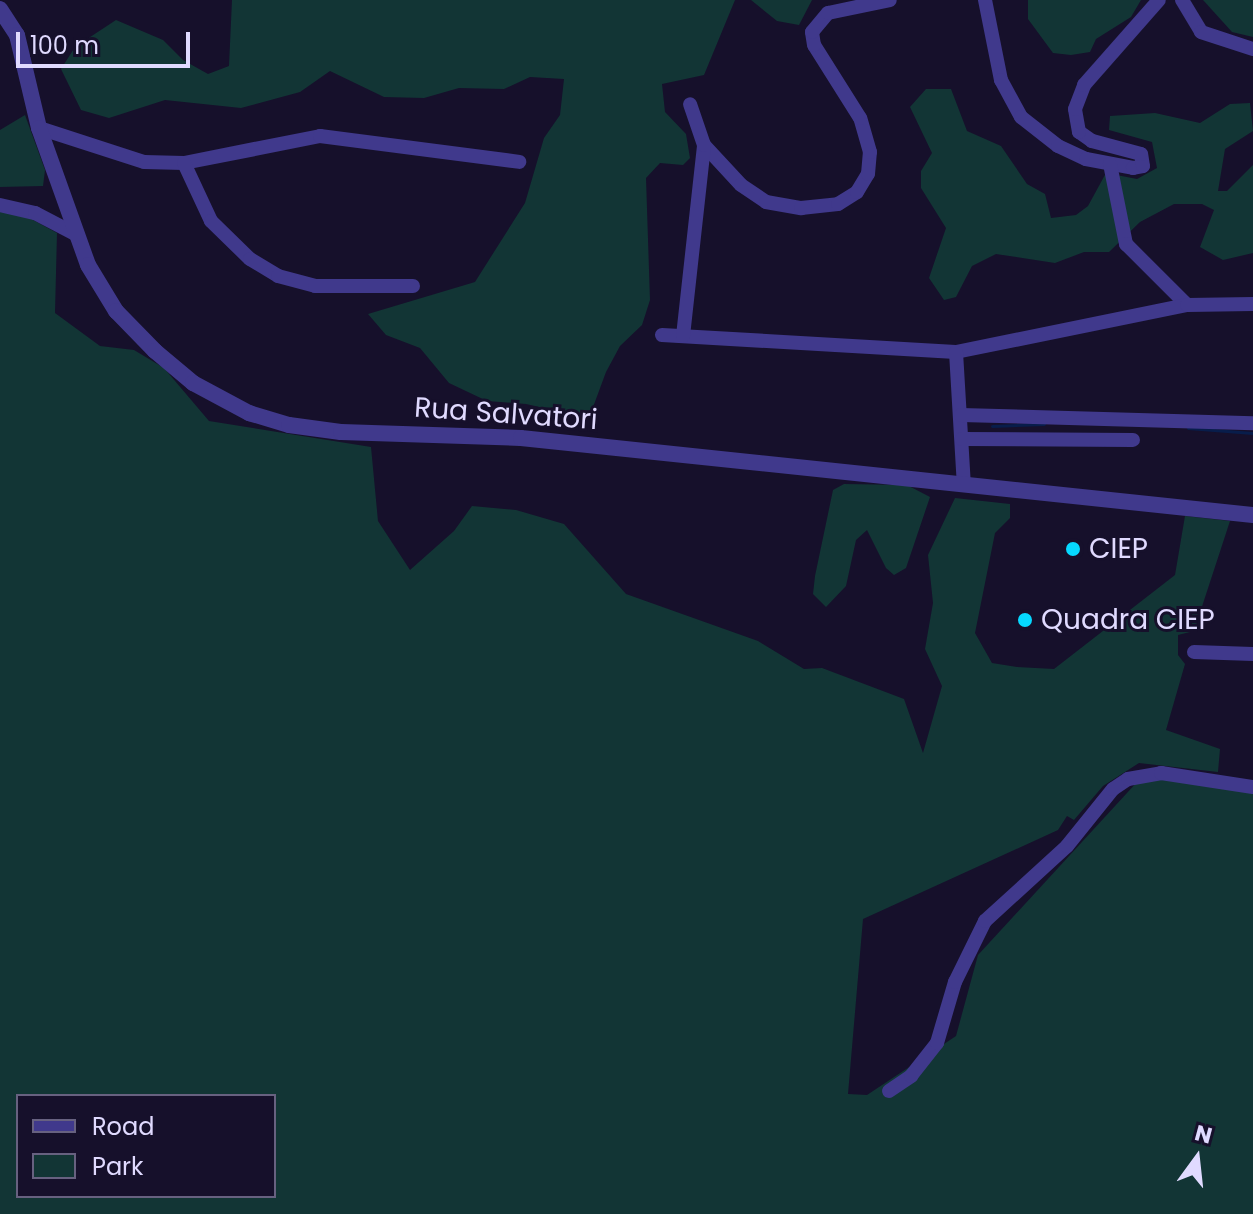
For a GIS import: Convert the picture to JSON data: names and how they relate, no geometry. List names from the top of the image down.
{
  "streets": {
    "street": ["Rua Salvatori"]
  },
  "places": ["CIEP", "Quadra CIEP"],
  "legend": ["Road", "Park"],
  "scale_bar": "100 m",
  "north": "top"
}
